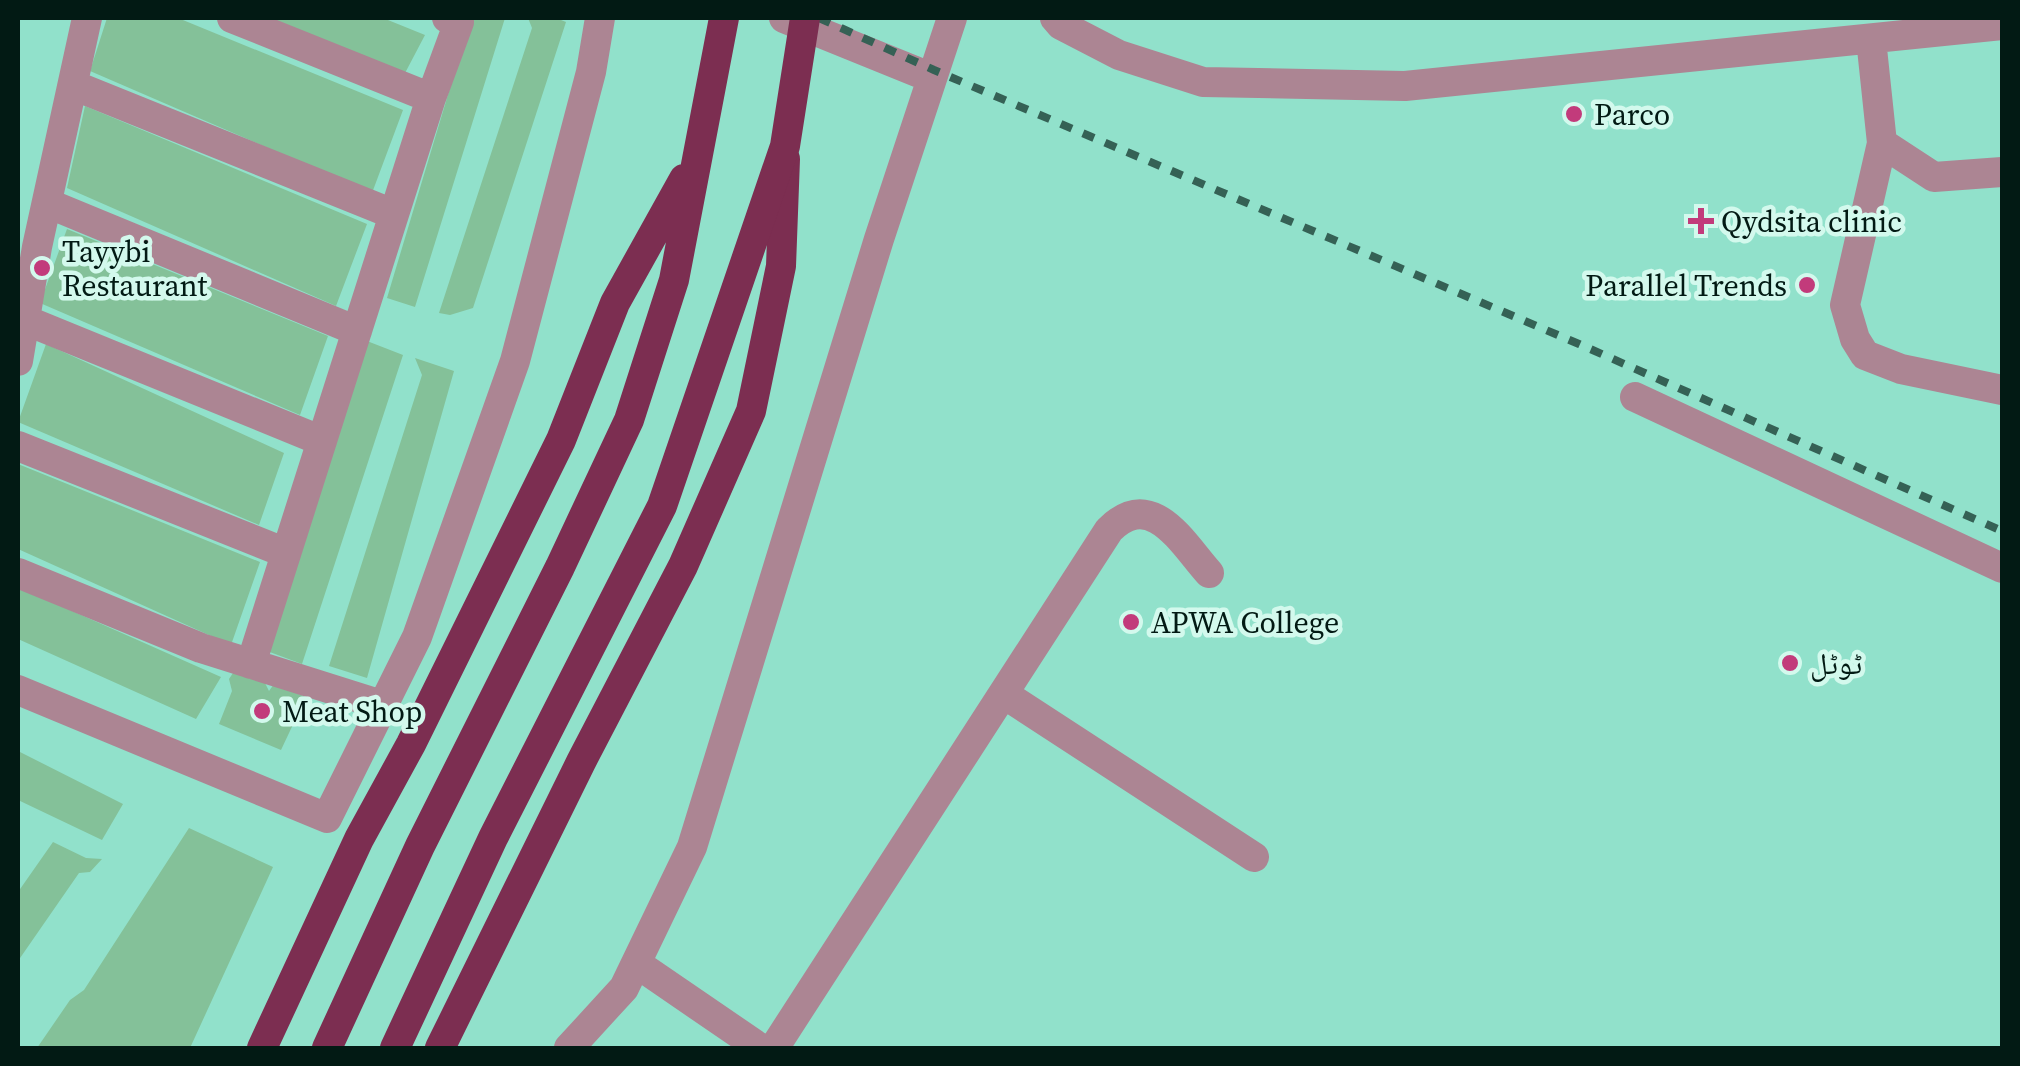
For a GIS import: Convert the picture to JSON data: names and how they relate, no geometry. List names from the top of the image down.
{
  "places": {
    "other": [
      "Parco",
      "Tayybi Restaurant",
      "Parallel Trends",
      "APWA College",
      "ٹوٹل",
      "Meat Shop"
    ],
    "health": ["Qydsita clinic"]
  }
}
